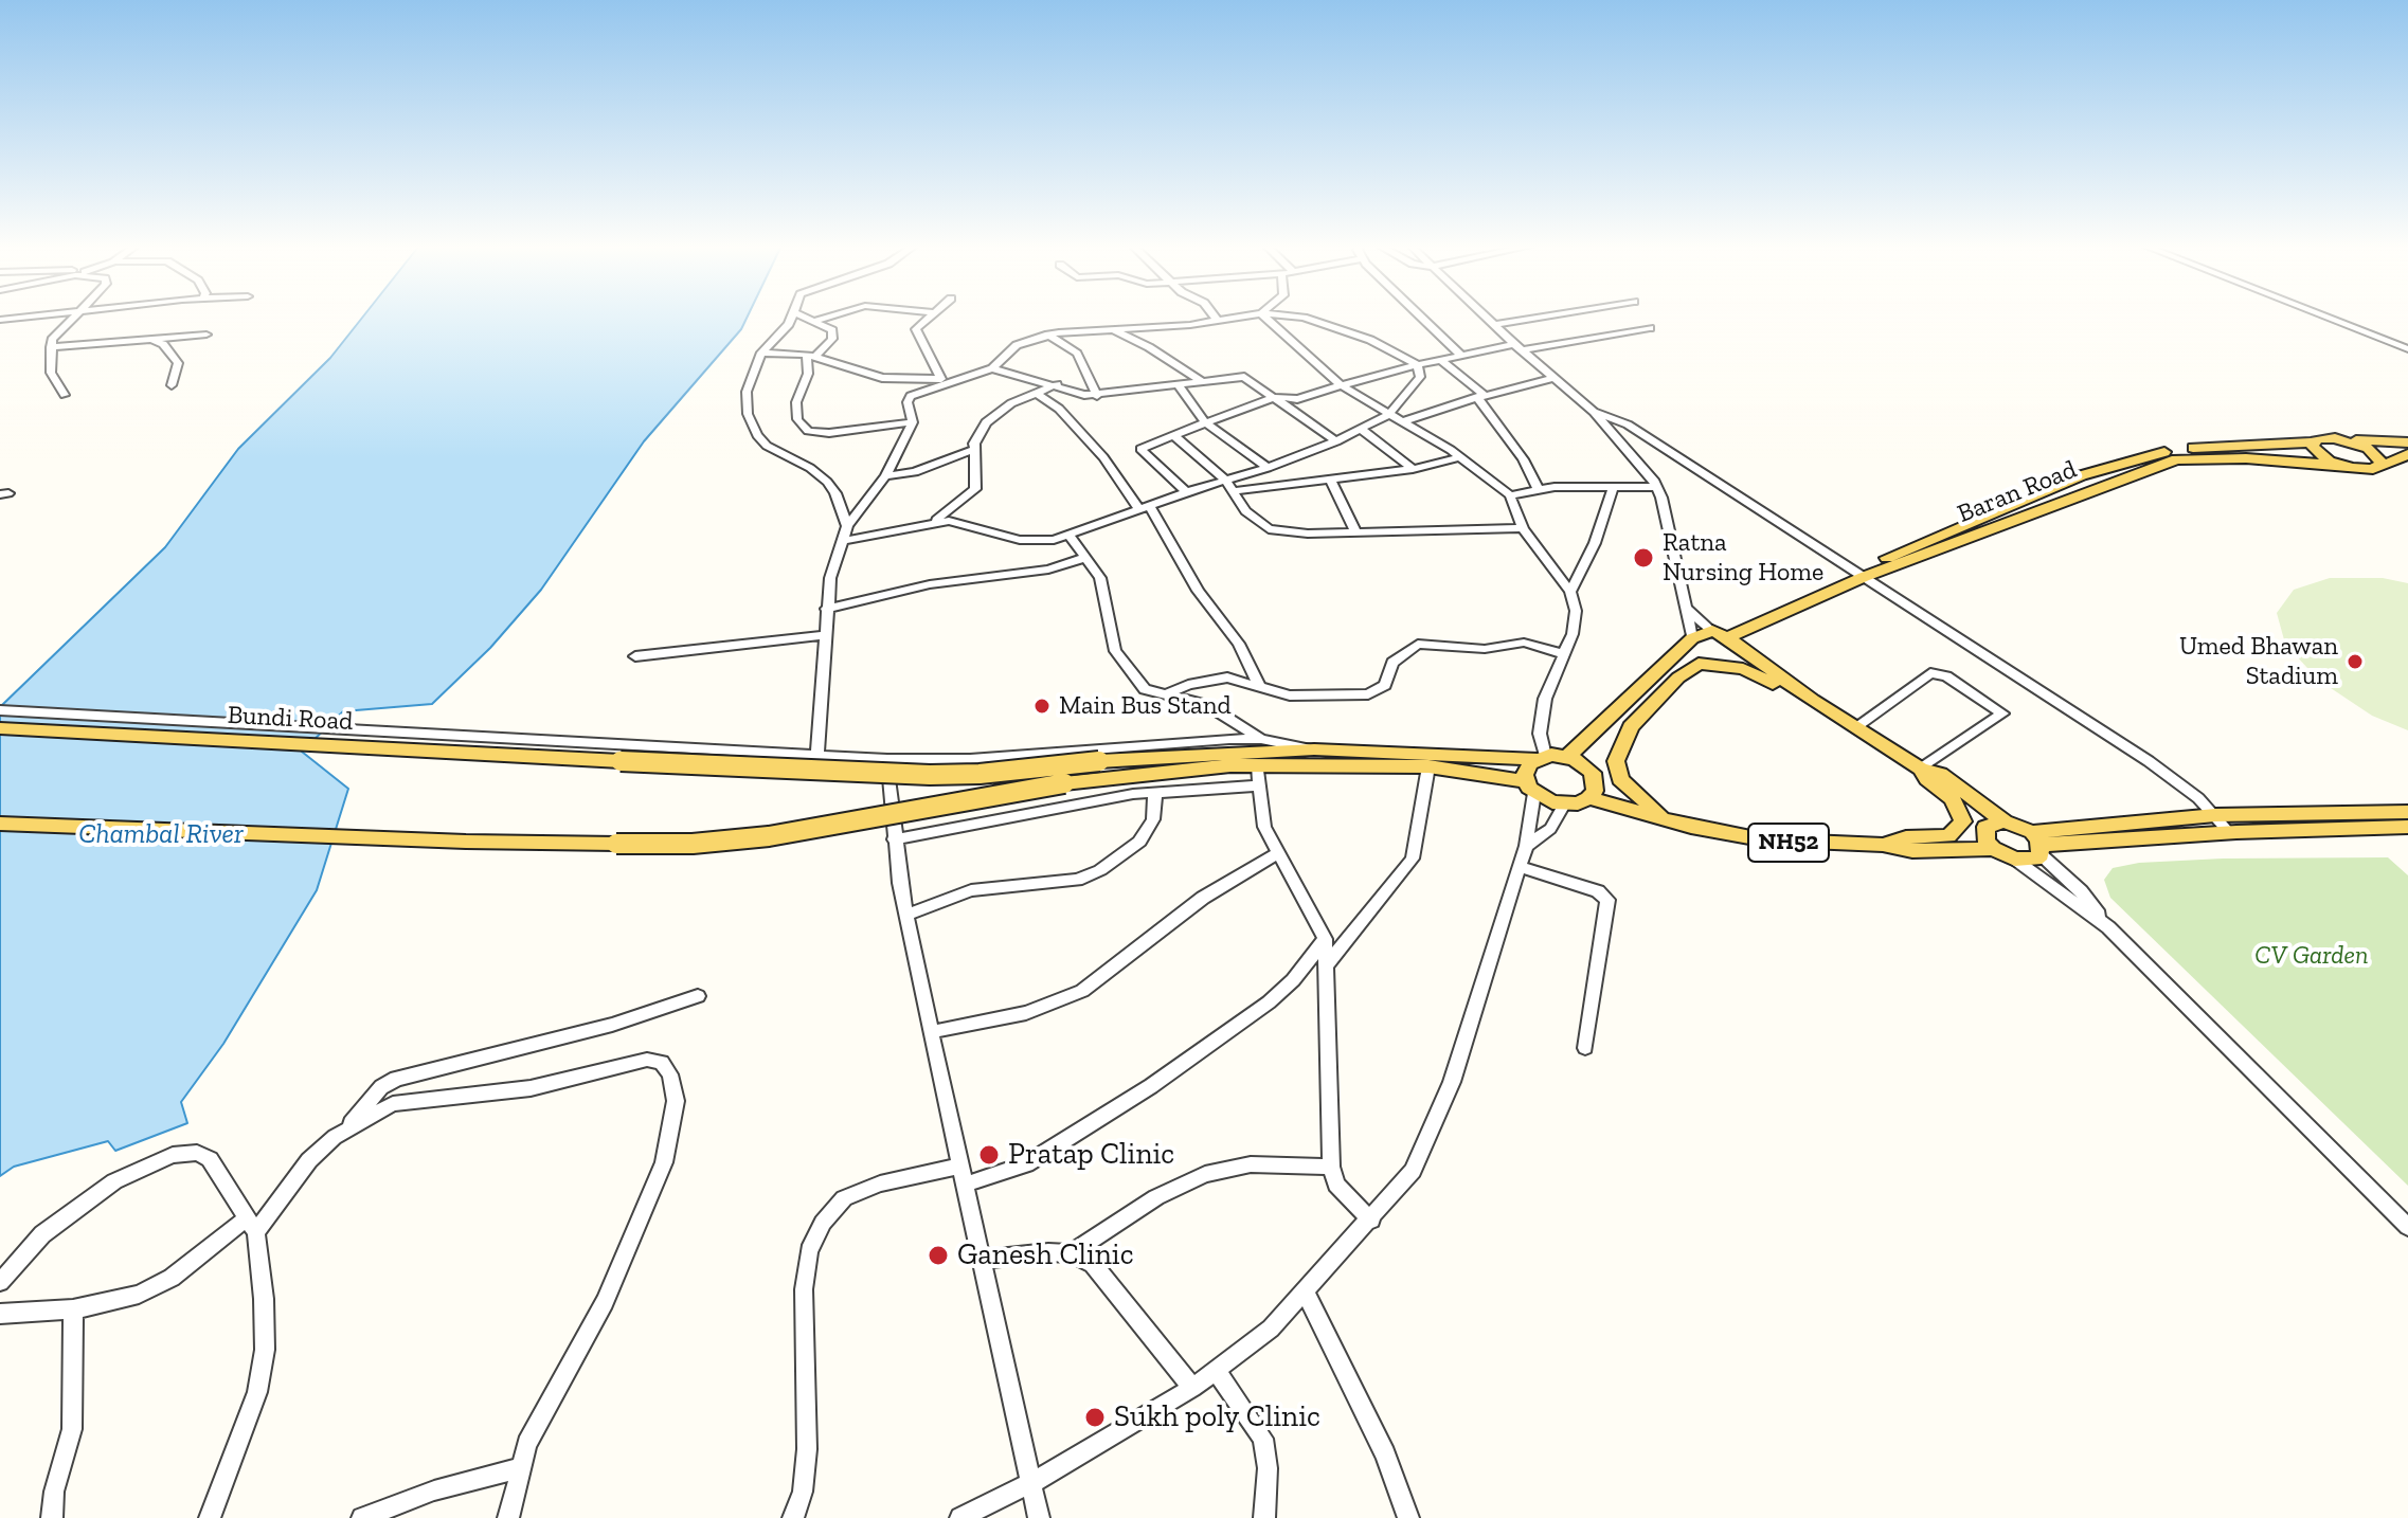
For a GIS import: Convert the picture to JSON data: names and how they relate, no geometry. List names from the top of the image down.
{
  "streets": {
    "main road": ["Baran Road", "Bundi Road", "NH52"]
  },
  "crossings": [
    ["Baran Road", "Bundi Road"],
    ["Baran Road", "NH52"],
    ["Bundi Road", "NH52"]
  ],
  "water": ["Chambal River"],
  "parks": ["CV Garden"],
  "places": [
    "Ratna Nursing Home",
    "Umed Bhawan Stadium",
    "Main Bus Stand",
    "Pratap Clinic",
    "Ganesh Clinic",
    "Sukh poly Clinic"
  ]
}
